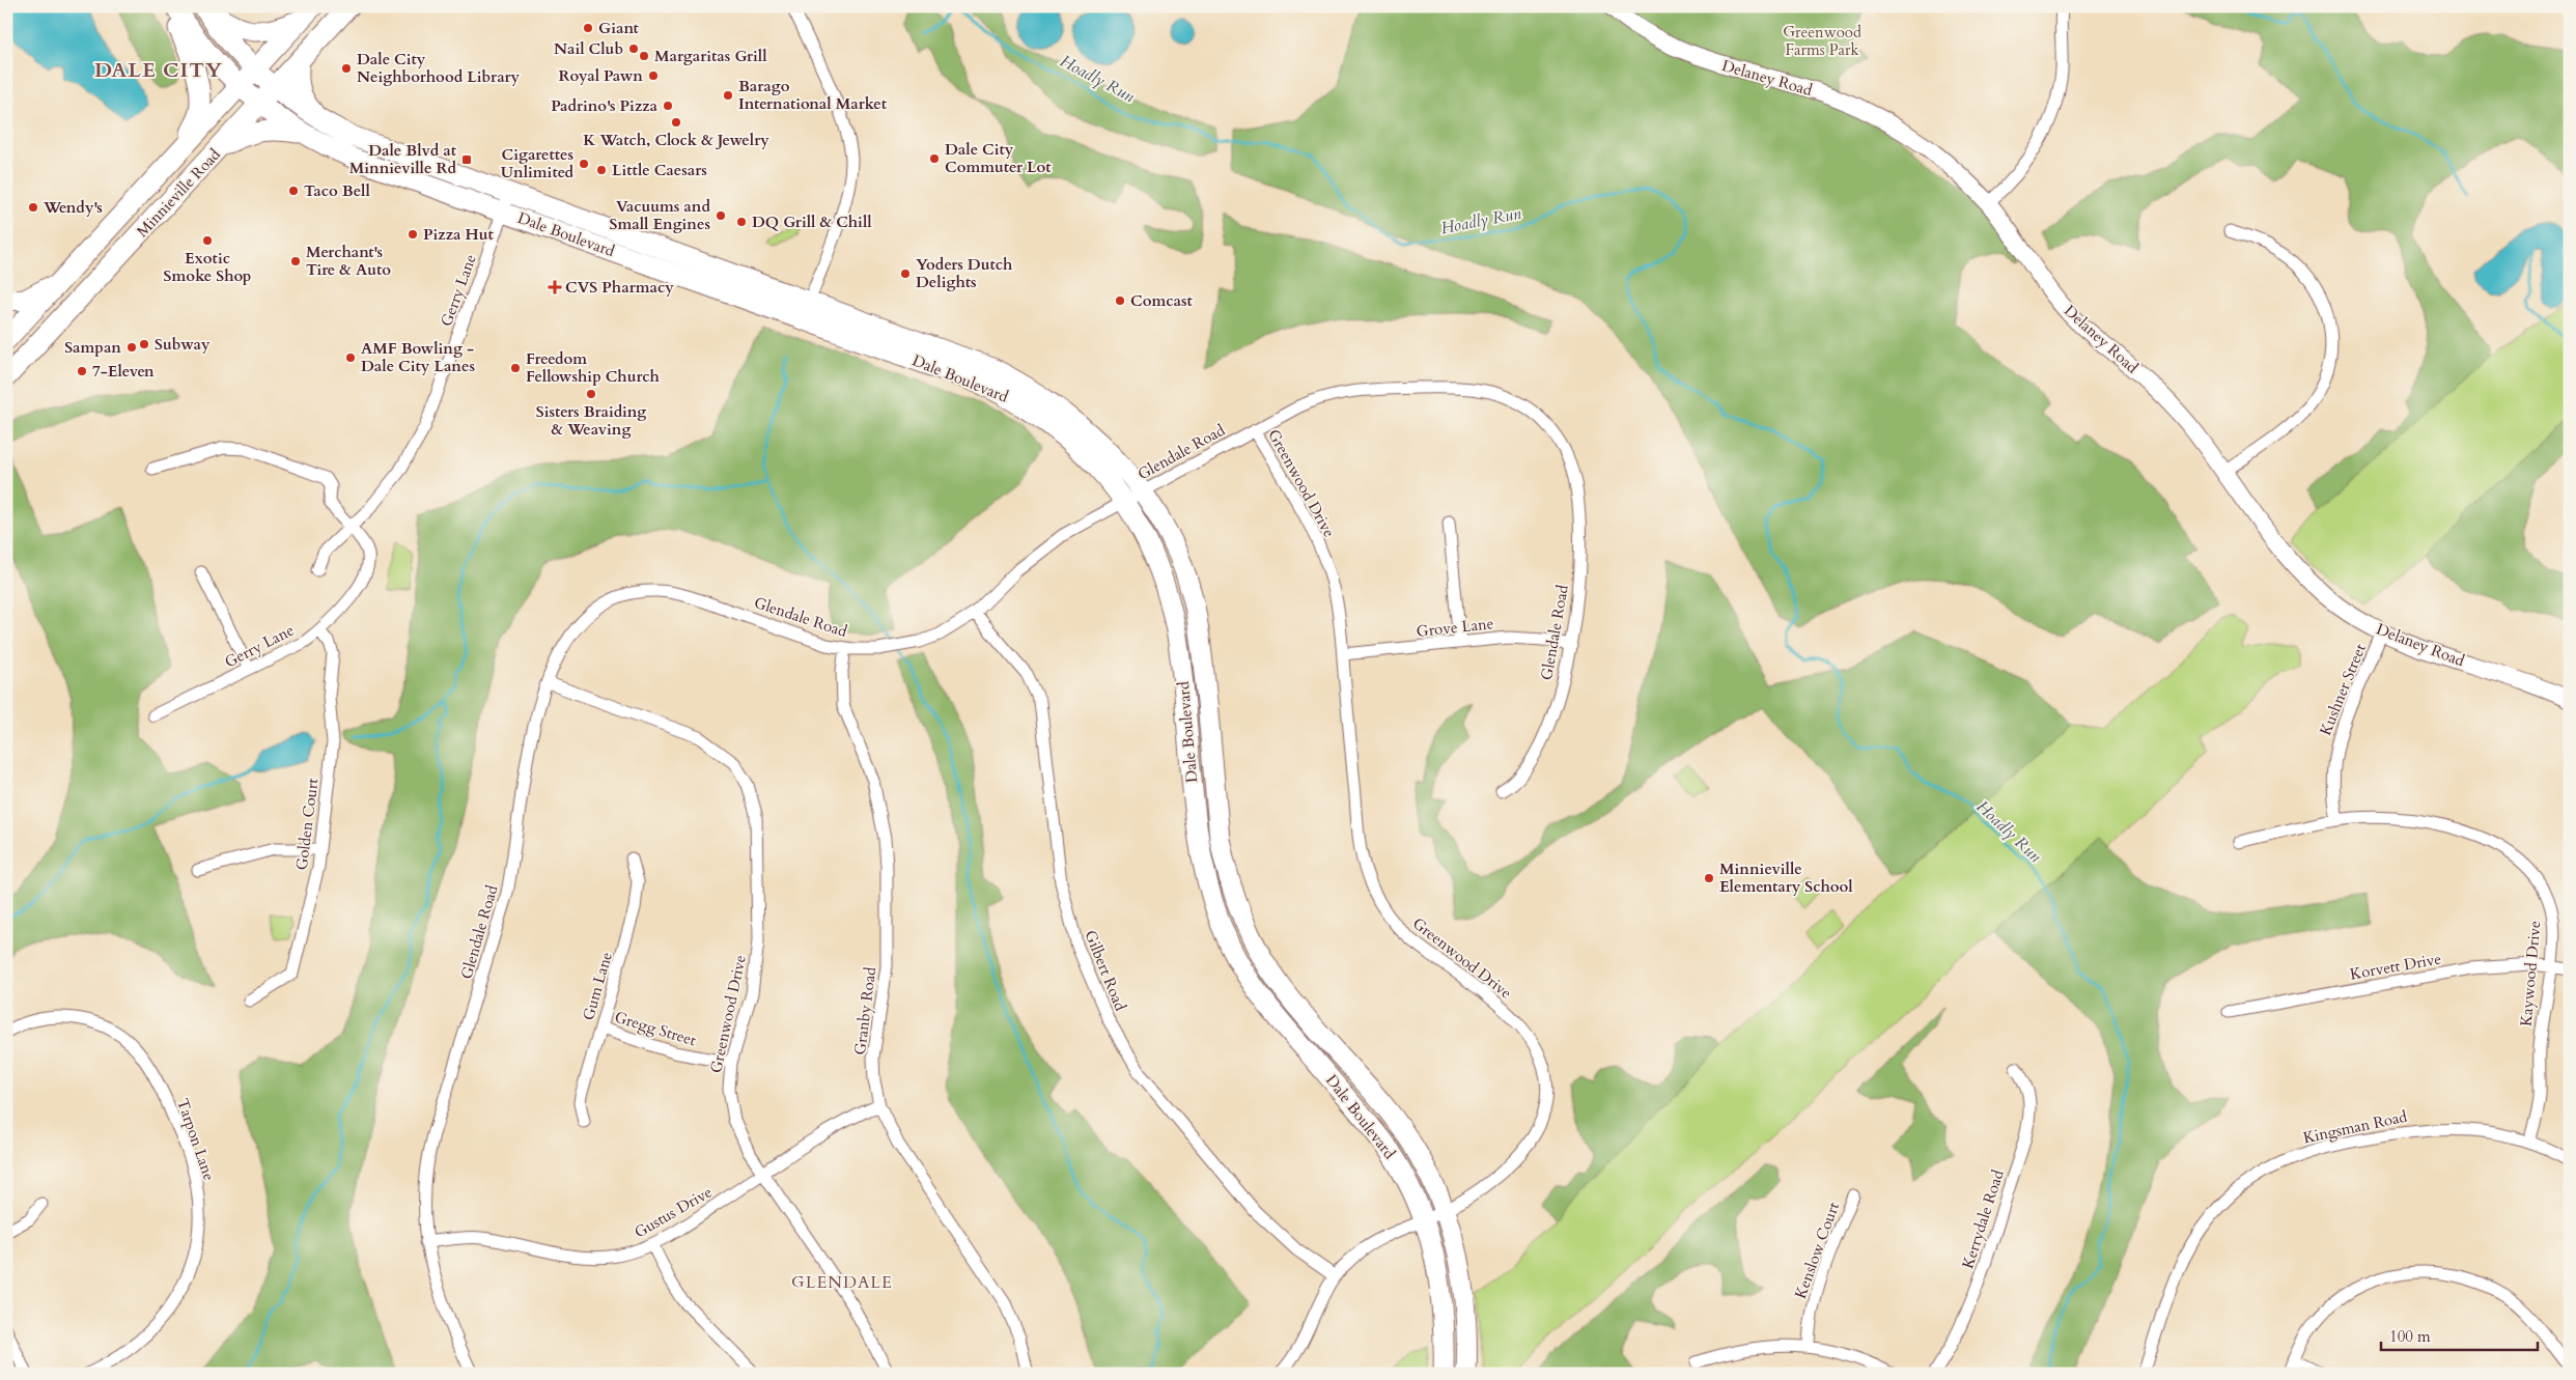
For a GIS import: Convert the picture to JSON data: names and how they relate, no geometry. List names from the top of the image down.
{
  "streets": {
    "main road": ["Minnieville Road", "Dale Boulevard"],
    "street": [
      "Delaney Road",
      "Gerry Lane",
      "Glendale Road",
      "Greenwood Drive",
      "Grove Lane",
      "Kushner Street",
      "Golden Court",
      "Korvett Drive",
      "Gilbert Road",
      "Kaywood Drive",
      "Gum Lane",
      "Granby Road",
      "Gregg Street",
      "Kingsman Road",
      "Tarpon Lane",
      "Gustus Drive",
      "Kerrydale Road",
      "Kenslow Court"
    ]
  },
  "crossings": [
    ["Delaney Road", "Kushner Street"],
    ["Minnieville Road", "Dale Boulevard"],
    ["Dale Boulevard", "Gerry Lane"],
    ["Dale Boulevard", "Glendale Road"],
    ["Dale Boulevard", "Greenwood Drive"],
    ["Gerry Lane", "Golden Court"],
    ["Glendale Road", "Greenwood Drive"],
    ["Glendale Road", "Grove Lane"],
    ["Glendale Road", "Gilbert Road"],
    ["Glendale Road", "Granby Road"],
    ["Glendale Road", "Gustus Drive"],
    ["Greenwood Drive", "Grove Lane"],
    ["Greenwood Drive", "Gilbert Road"],
    ["Greenwood Drive", "Gregg Street"],
    ["Greenwood Drive", "Gustus Drive"],
    ["Kushner Street", "Kaywood Drive"],
    ["Korvett Drive", "Kaywood Drive"],
    ["Kaywood Drive", "Kingsman Road"],
    ["Gum Lane", "Gregg Street"],
    ["Granby Road", "Gustus Drive"]
  ],
  "districts": ["DALE CITY", "GLENDALE"],
  "water": ["Hoadly Run"],
  "parks": ["Greenwood Farms Park"],
  "places": {
    "other": [
      "Giant",
      "Nail Club",
      "Margaritas Grill",
      "Dale City Neighborhood Library",
      "Royal Pawn",
      "Barago International Market",
      "Padrino's Pizza",
      "K Watch, Clock & Jewelry",
      "Dale City Commuter Lot",
      "Cigarettes Unlimited",
      "Little Caesars",
      "Taco Bell",
      "Wendy's",
      "Vacuums and Small Engines",
      "DQ Grill & Chill",
      "Pizza Hut",
      "Exotic Smoke Shop",
      "Merchant's Tire & Auto",
      "Yoders Dutch Delights",
      "Comcast",
      "Subway",
      "Sampan",
      "AMF Bowling - Dale City Lanes",
      "Freedom Fellowship Church",
      "7-Eleven",
      "Sisters Braiding & Weaving",
      "Minnieville Elementary School"
    ],
    "transit": ["Dale Blvd at Minnieville Rd"],
    "health": ["CVS Pharmacy"]
  },
  "scale_bar": "100 m"
}
